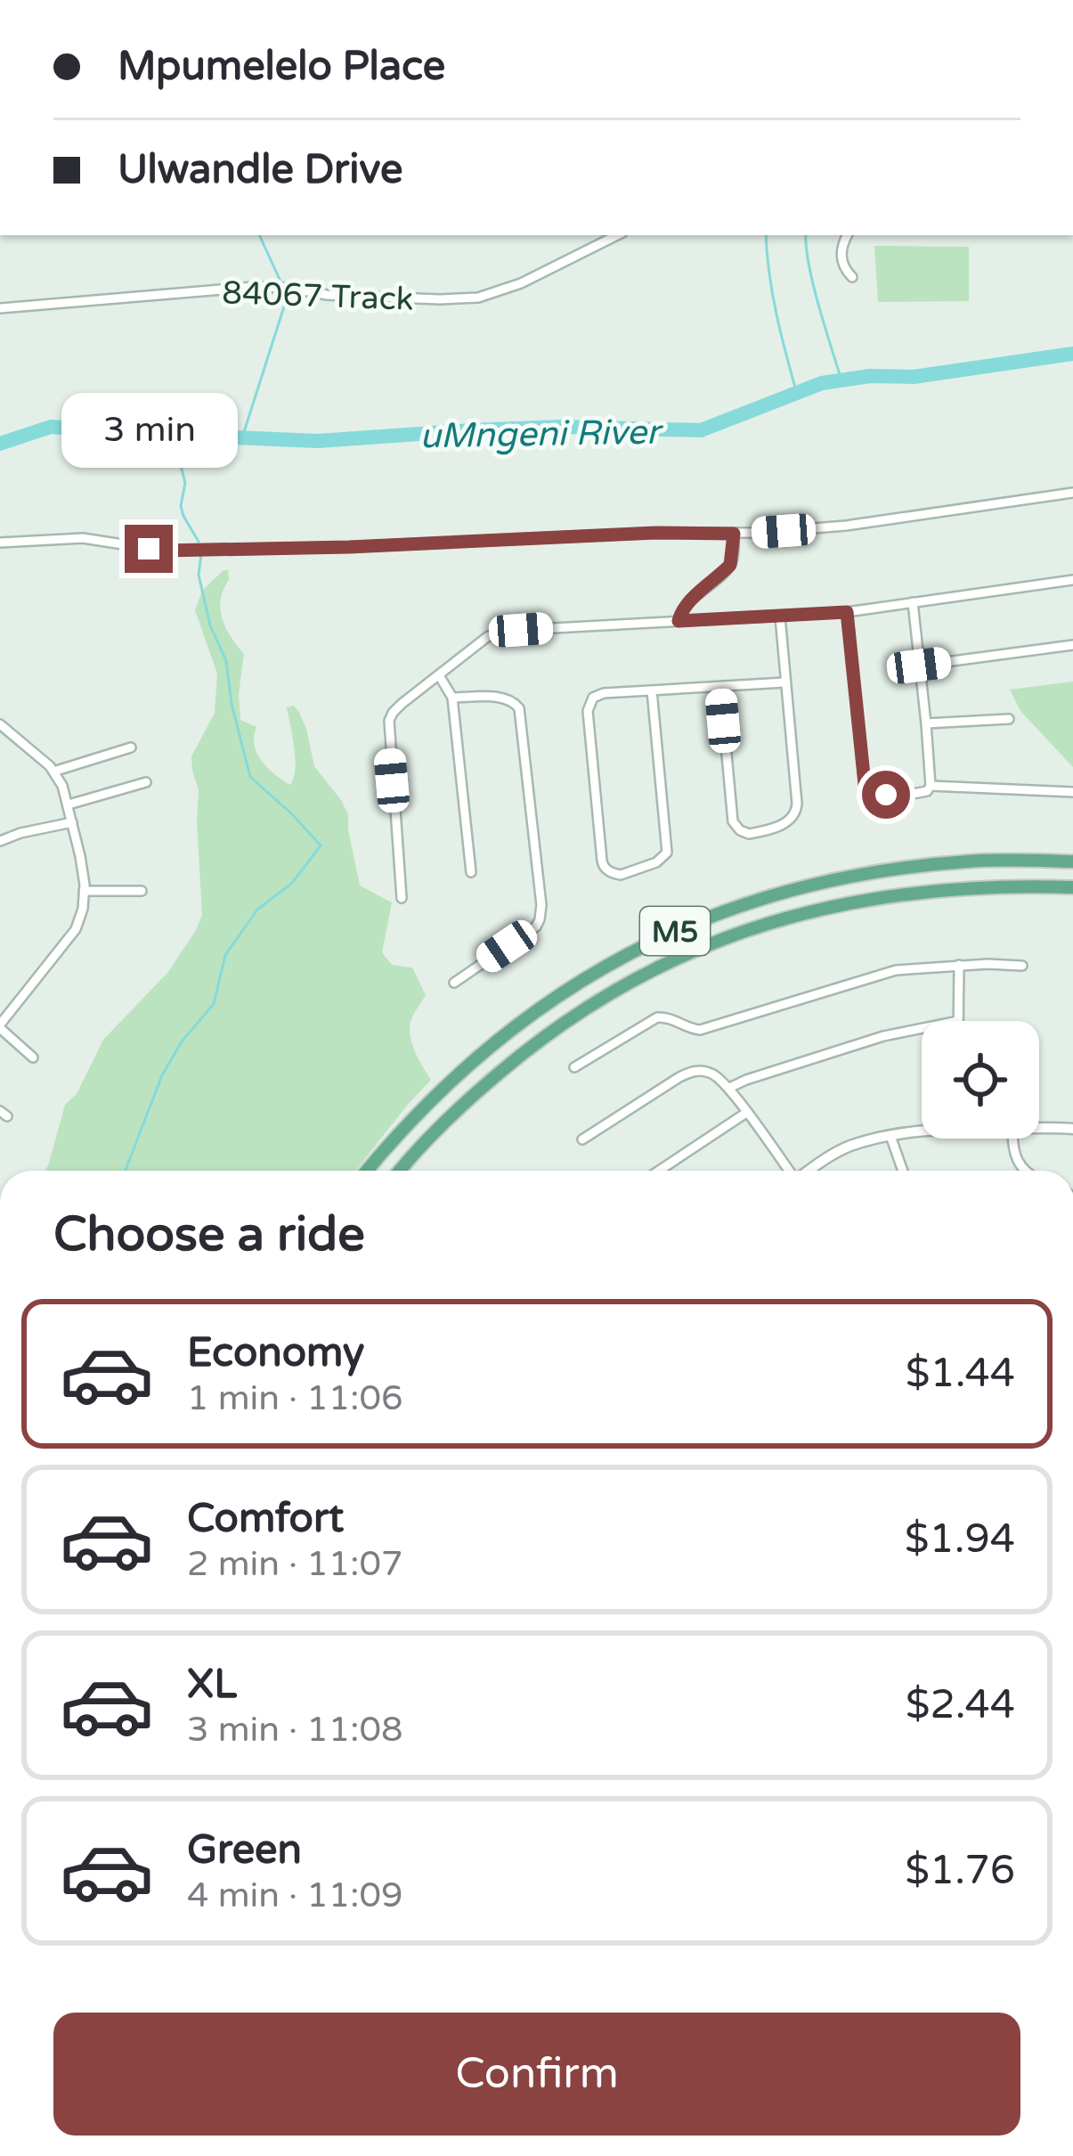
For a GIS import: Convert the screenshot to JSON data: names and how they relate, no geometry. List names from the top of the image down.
{
  "streets": {
    "main road": ["M5"],
    "street": ["84067 Track"]
  },
  "water": ["uMngeni River"],
  "page": {
    "banner": ["Mpumelelo Place", "Ulwandle Drive"],
    "bubble": "3 min",
    "heading": "Choose a ride",
    "list": [
      {
        "name": "Economy",
        "note": "1 min · 11:06",
        "value": "$1.44"
      },
      {
        "name": "Comfort",
        "note": "2 min · 11:07",
        "value": "$1.94"
      },
      {
        "name": "XL",
        "note": "3 min · 11:08",
        "value": "$2.44"
      },
      {
        "name": "Green",
        "note": "4 min · 11:09",
        "value": "$1.76"
      }
    ],
    "buttons": "Confirm"
  }
}
